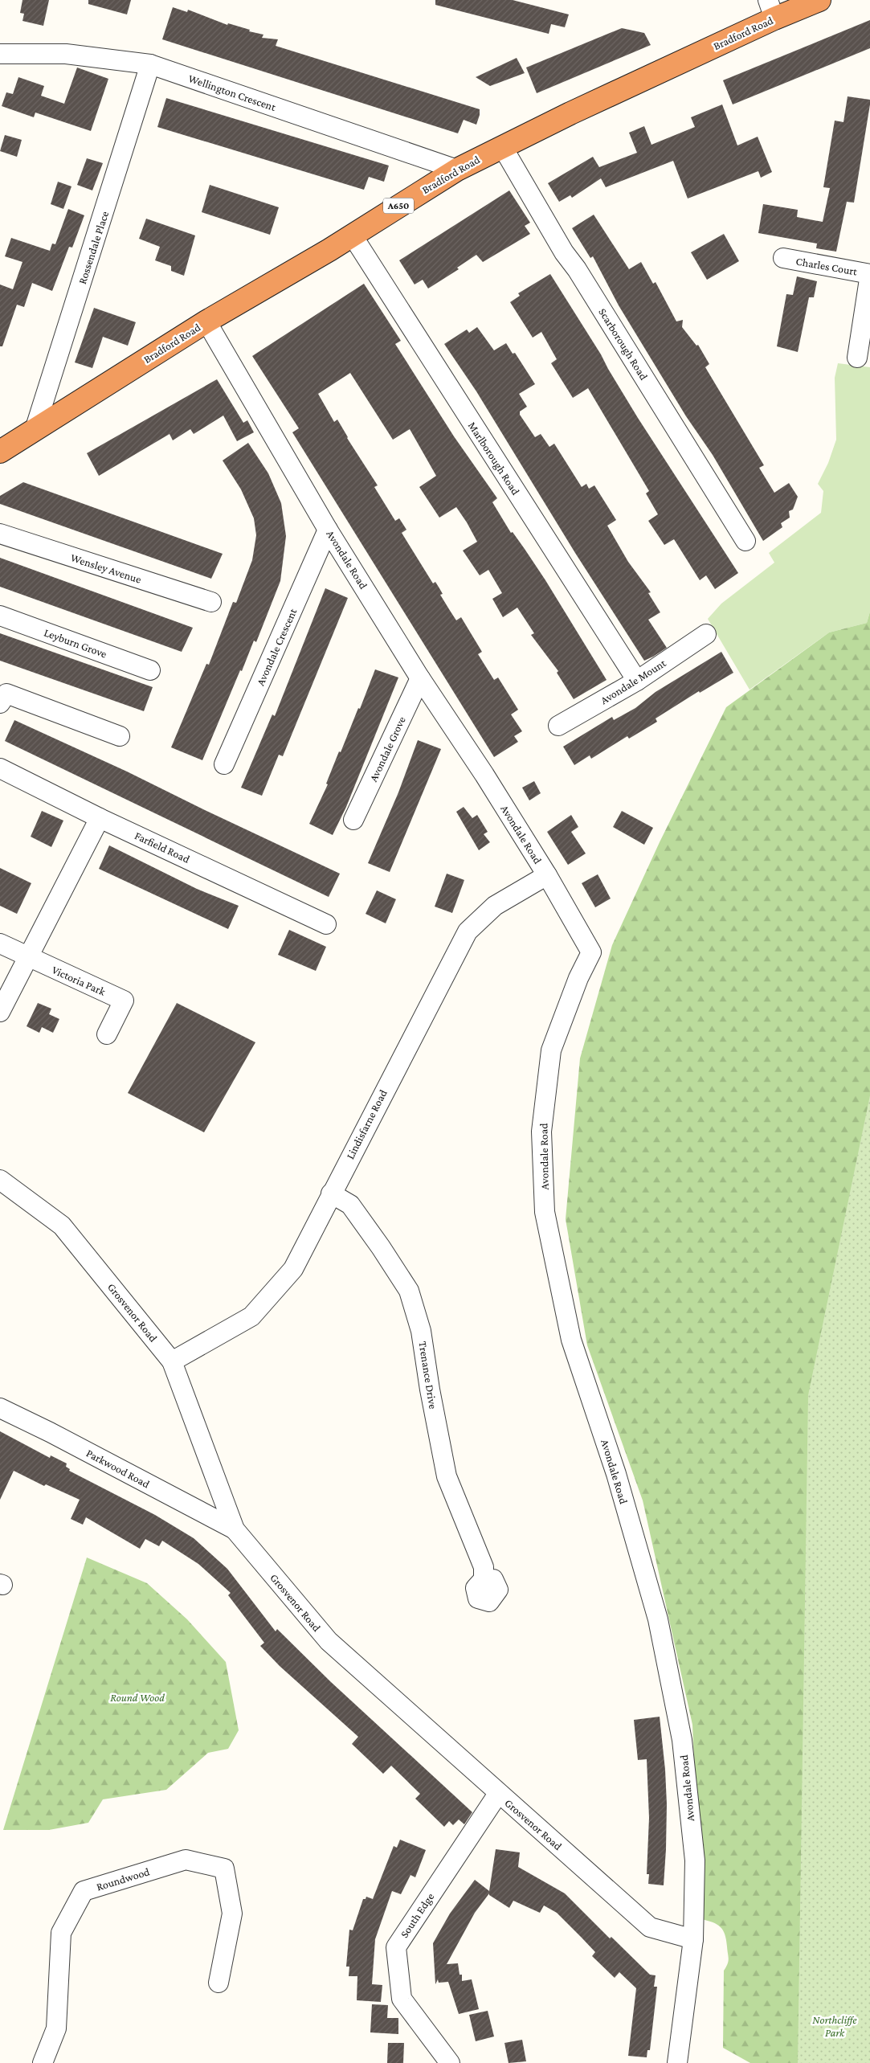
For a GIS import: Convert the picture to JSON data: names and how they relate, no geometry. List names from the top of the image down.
{
  "streets": {
    "highway": ["Bradford Road", "A650"],
    "street": [
      "Wellington Crescent",
      "Rossendale Place",
      "Charles Court",
      "Scarborough Road",
      "Marlborough Road",
      "Avondale Road",
      "Wensley Avenue",
      "Leyburn Grove",
      "Avondale Crescent",
      "Avondale Mount",
      "Avondale Grove",
      "Farfield Road",
      "Victoria Park",
      "Lindisfarne Road",
      "Grosvenor Road",
      "Trenance Drive",
      "Parkwood Road",
      "Roundwood",
      "South Edge"
    ]
  },
  "crossings": [
    ["Bradford Road", "Wellington Crescent"],
    ["Bradford Road", "Rossendale Place"],
    ["Bradford Road", "Scarborough Road"],
    ["Bradford Road", "Marlborough Road"],
    ["Bradford Road", "Avondale Road"],
    ["Wellington Crescent", "Rossendale Place"],
    ["Marlborough Road", "Avondale Mount"],
    ["Avondale Road", "Avondale Crescent"],
    ["Avondale Road", "Avondale Grove"],
    ["Avondale Road", "Lindisfarne Road"],
    ["Avondale Road", "Grosvenor Road"],
    ["Lindisfarne Road", "Grosvenor Road"],
    ["Lindisfarne Road", "Trenance Drive"],
    ["Grosvenor Road", "Parkwood Road"],
    ["Grosvenor Road", "South Edge"]
  ],
  "parks": ["Round Wood", "Northcliffe Park"]
}
